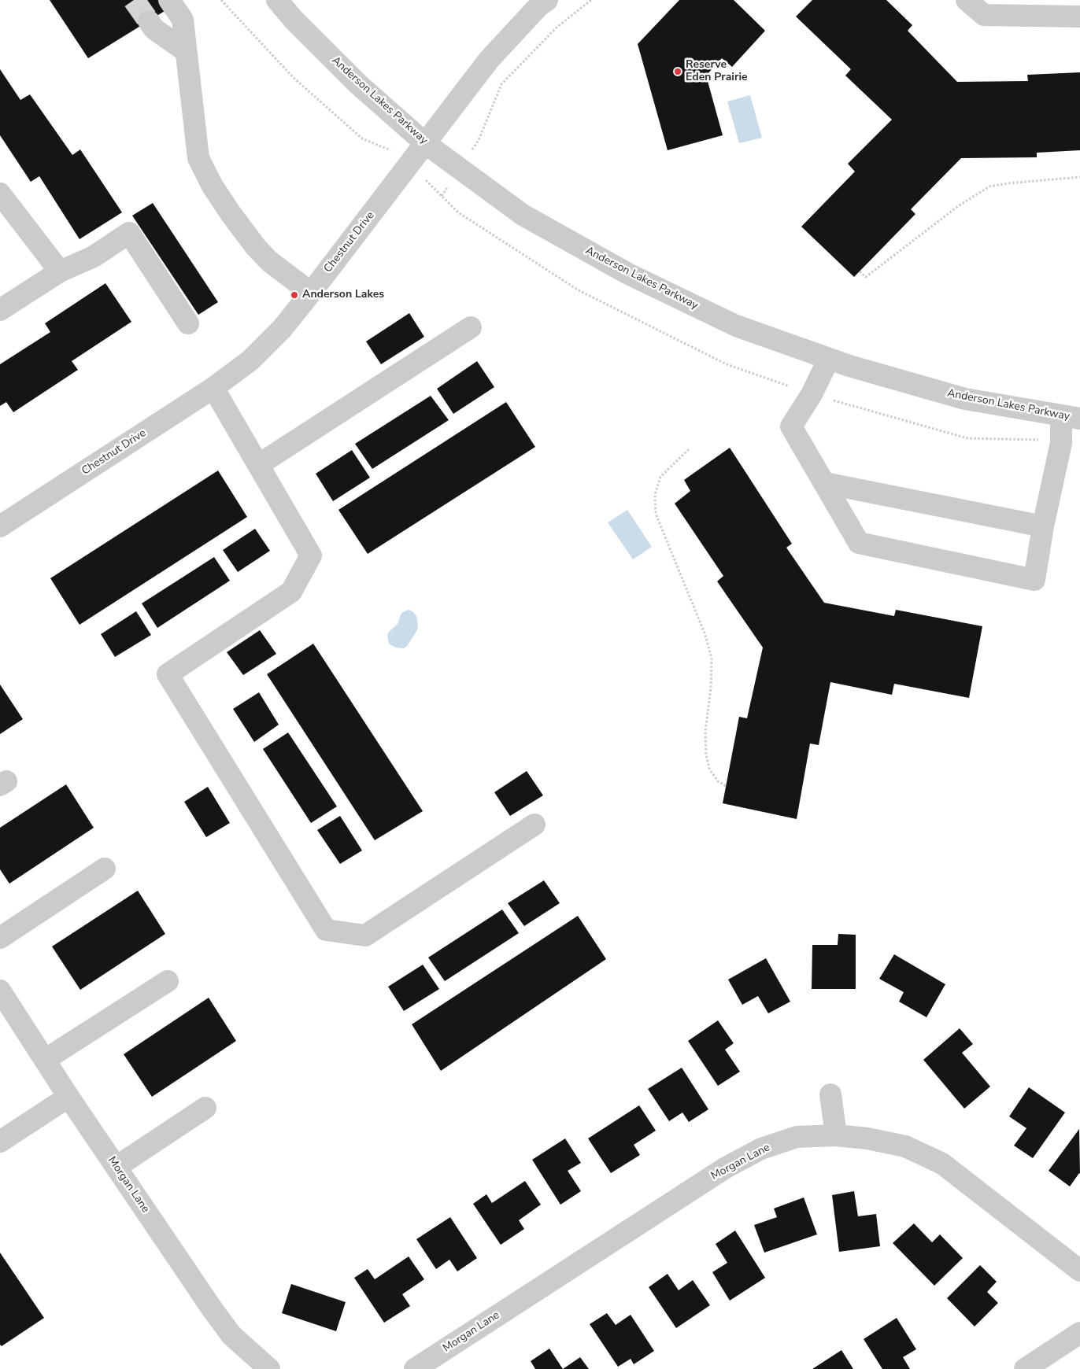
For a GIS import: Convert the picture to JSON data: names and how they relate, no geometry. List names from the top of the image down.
{
  "streets": {
    "street": ["Anderson Lakes Parkway", "Chestnut Drive", "Morgan Lane"]
  },
  "crossings": [
    ["Anderson Lakes Parkway", "Chestnut Drive"]
  ],
  "places": ["Reserve Eden Prairie", "Anderson Lakes"]
}
